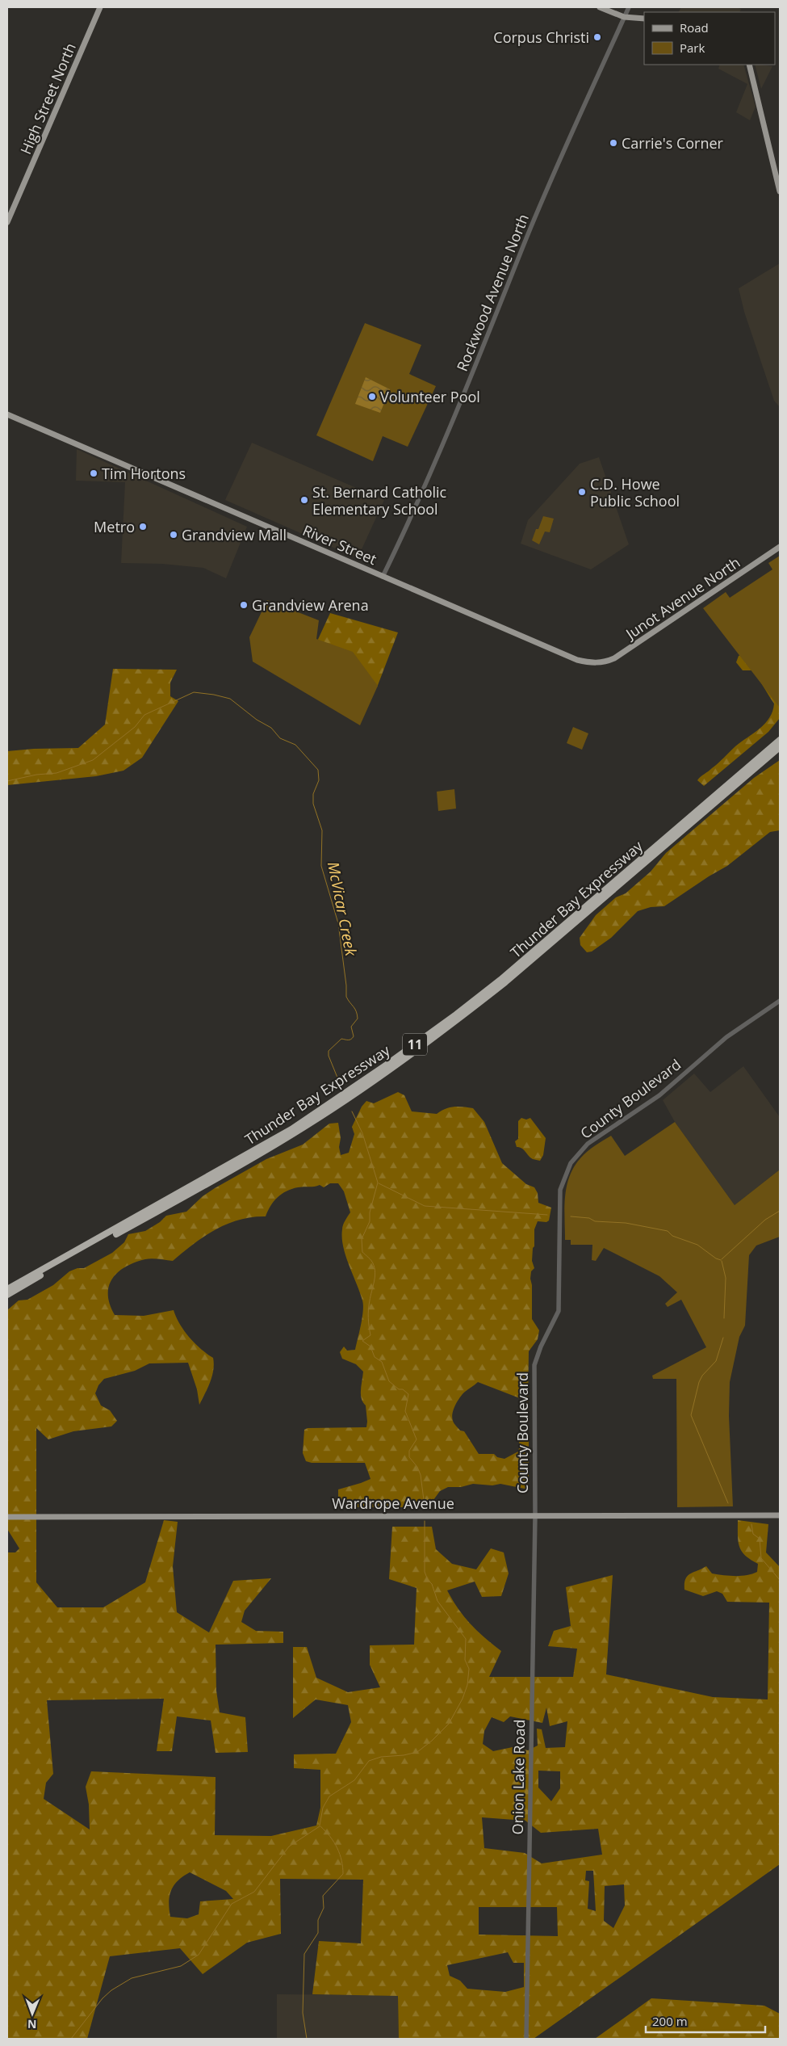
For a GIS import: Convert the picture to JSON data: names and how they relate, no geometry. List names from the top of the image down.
{
  "streets": {
    "highway": ["Thunder Bay Expressway", "11"],
    "main road": [
      "High Street North",
      "River Street",
      "Junot Avenue North",
      "Wardrope Avenue"
    ],
    "street": ["Rockwood Avenue North", "County Boulevard", "Onion Lake Road"]
  },
  "crossings": [
    ["Rockwood Avenue North", "River Street"],
    ["River Street", "Junot Avenue North"],
    ["County Boulevard", "Wardrope Avenue"],
    ["County Boulevard", "Onion Lake Road"],
    ["Wardrope Avenue", "Onion Lake Road"]
  ],
  "water": ["McVicar Creek"],
  "places": [
    "Corpus Christi",
    "Carrie's Corner",
    "Volunteer Pool",
    "Tim Hortons",
    "C.D. Howe Public School",
    "St. Bernard Catholic Elementary School",
    "Metro",
    "Grandview Mall",
    "Grandview Arena"
  ],
  "legend": ["Road", "Park"],
  "scale_bar": "200 m",
  "north": "bottom"
}
